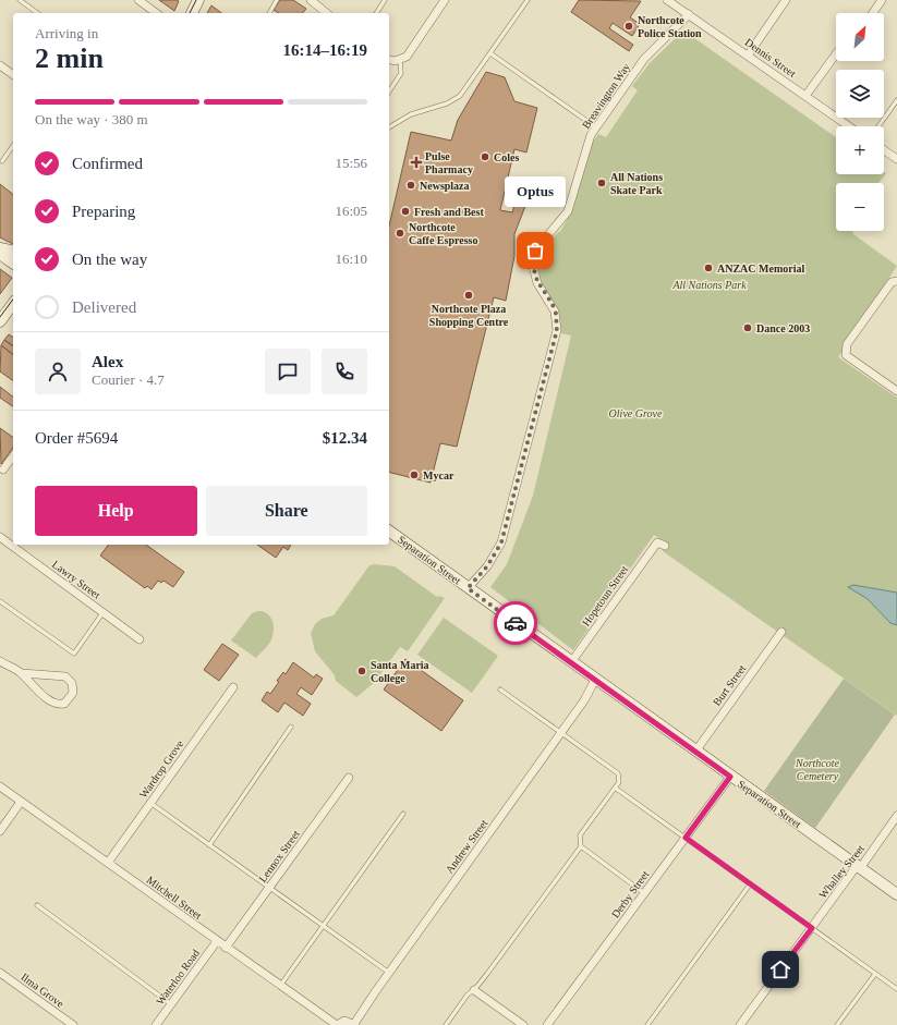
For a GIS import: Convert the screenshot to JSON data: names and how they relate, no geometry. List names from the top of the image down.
{
  "streets": {
    "street": [
      "Dennis Street",
      "Breavington Way",
      "Separation Street",
      "Lawry Street",
      "Hopetoun Street",
      "Burt Street",
      "Wardrop Grove",
      "Andrew Street",
      "Lennox Street",
      "Whalley Street",
      "Derby Street",
      "Mitchell Street",
      "Waterloo Road",
      "Ilma Grove"
    ]
  },
  "crossings": [
    ["Dennis Street", "Breavington Way"],
    ["Breavington Way", "Separation Street"],
    ["Separation Street", "Hopetoun Street"],
    ["Separation Street", "Burt Street"],
    ["Separation Street", "Andrew Street"],
    ["Separation Street", "Whalley Street"],
    ["Separation Street", "Derby Street"],
    ["Wardrop Grove", "Mitchell Street"],
    ["Lennox Street", "Mitchell Street"],
    ["Mitchell Street", "Waterloo Road"]
  ],
  "parks": ["All Nations Park", "Olive Grove", "Northcote Cemetery"],
  "places": {
    "other": [
      "Northcote Police Station",
      "Coles",
      "All Nations Skate Park",
      "Newsplaza",
      "Fresh and Best",
      "Northcote Caffe Espresso",
      "Optus",
      "ANZAC Memorial",
      "Northcote Plaza Shopping Centre",
      "Dance 2003",
      "Mycar",
      "Santa Maria College"
    ],
    "health": ["Pulse Pharmacy"]
  },
  "north": "top right",
  "page": {
    "map_buttons": ["+", "−"],
    "heading": ["2 min", "Arriving in", "16:14–16:19"],
    "panel": [
      "Alex",
      "Courier · 4.7",
      "Order #5694",
      "$12.34"
    ],
    "bar": "On the way · 380 m",
    "list": [
      ["Confirmed", "15:56"],
      ["Preparing", "16:05"],
      ["On the way", "16:10"],
      "Delivered"
    ],
    "bubble": "Optus",
    "buttons": ["Help", "Share"]
  }
}
